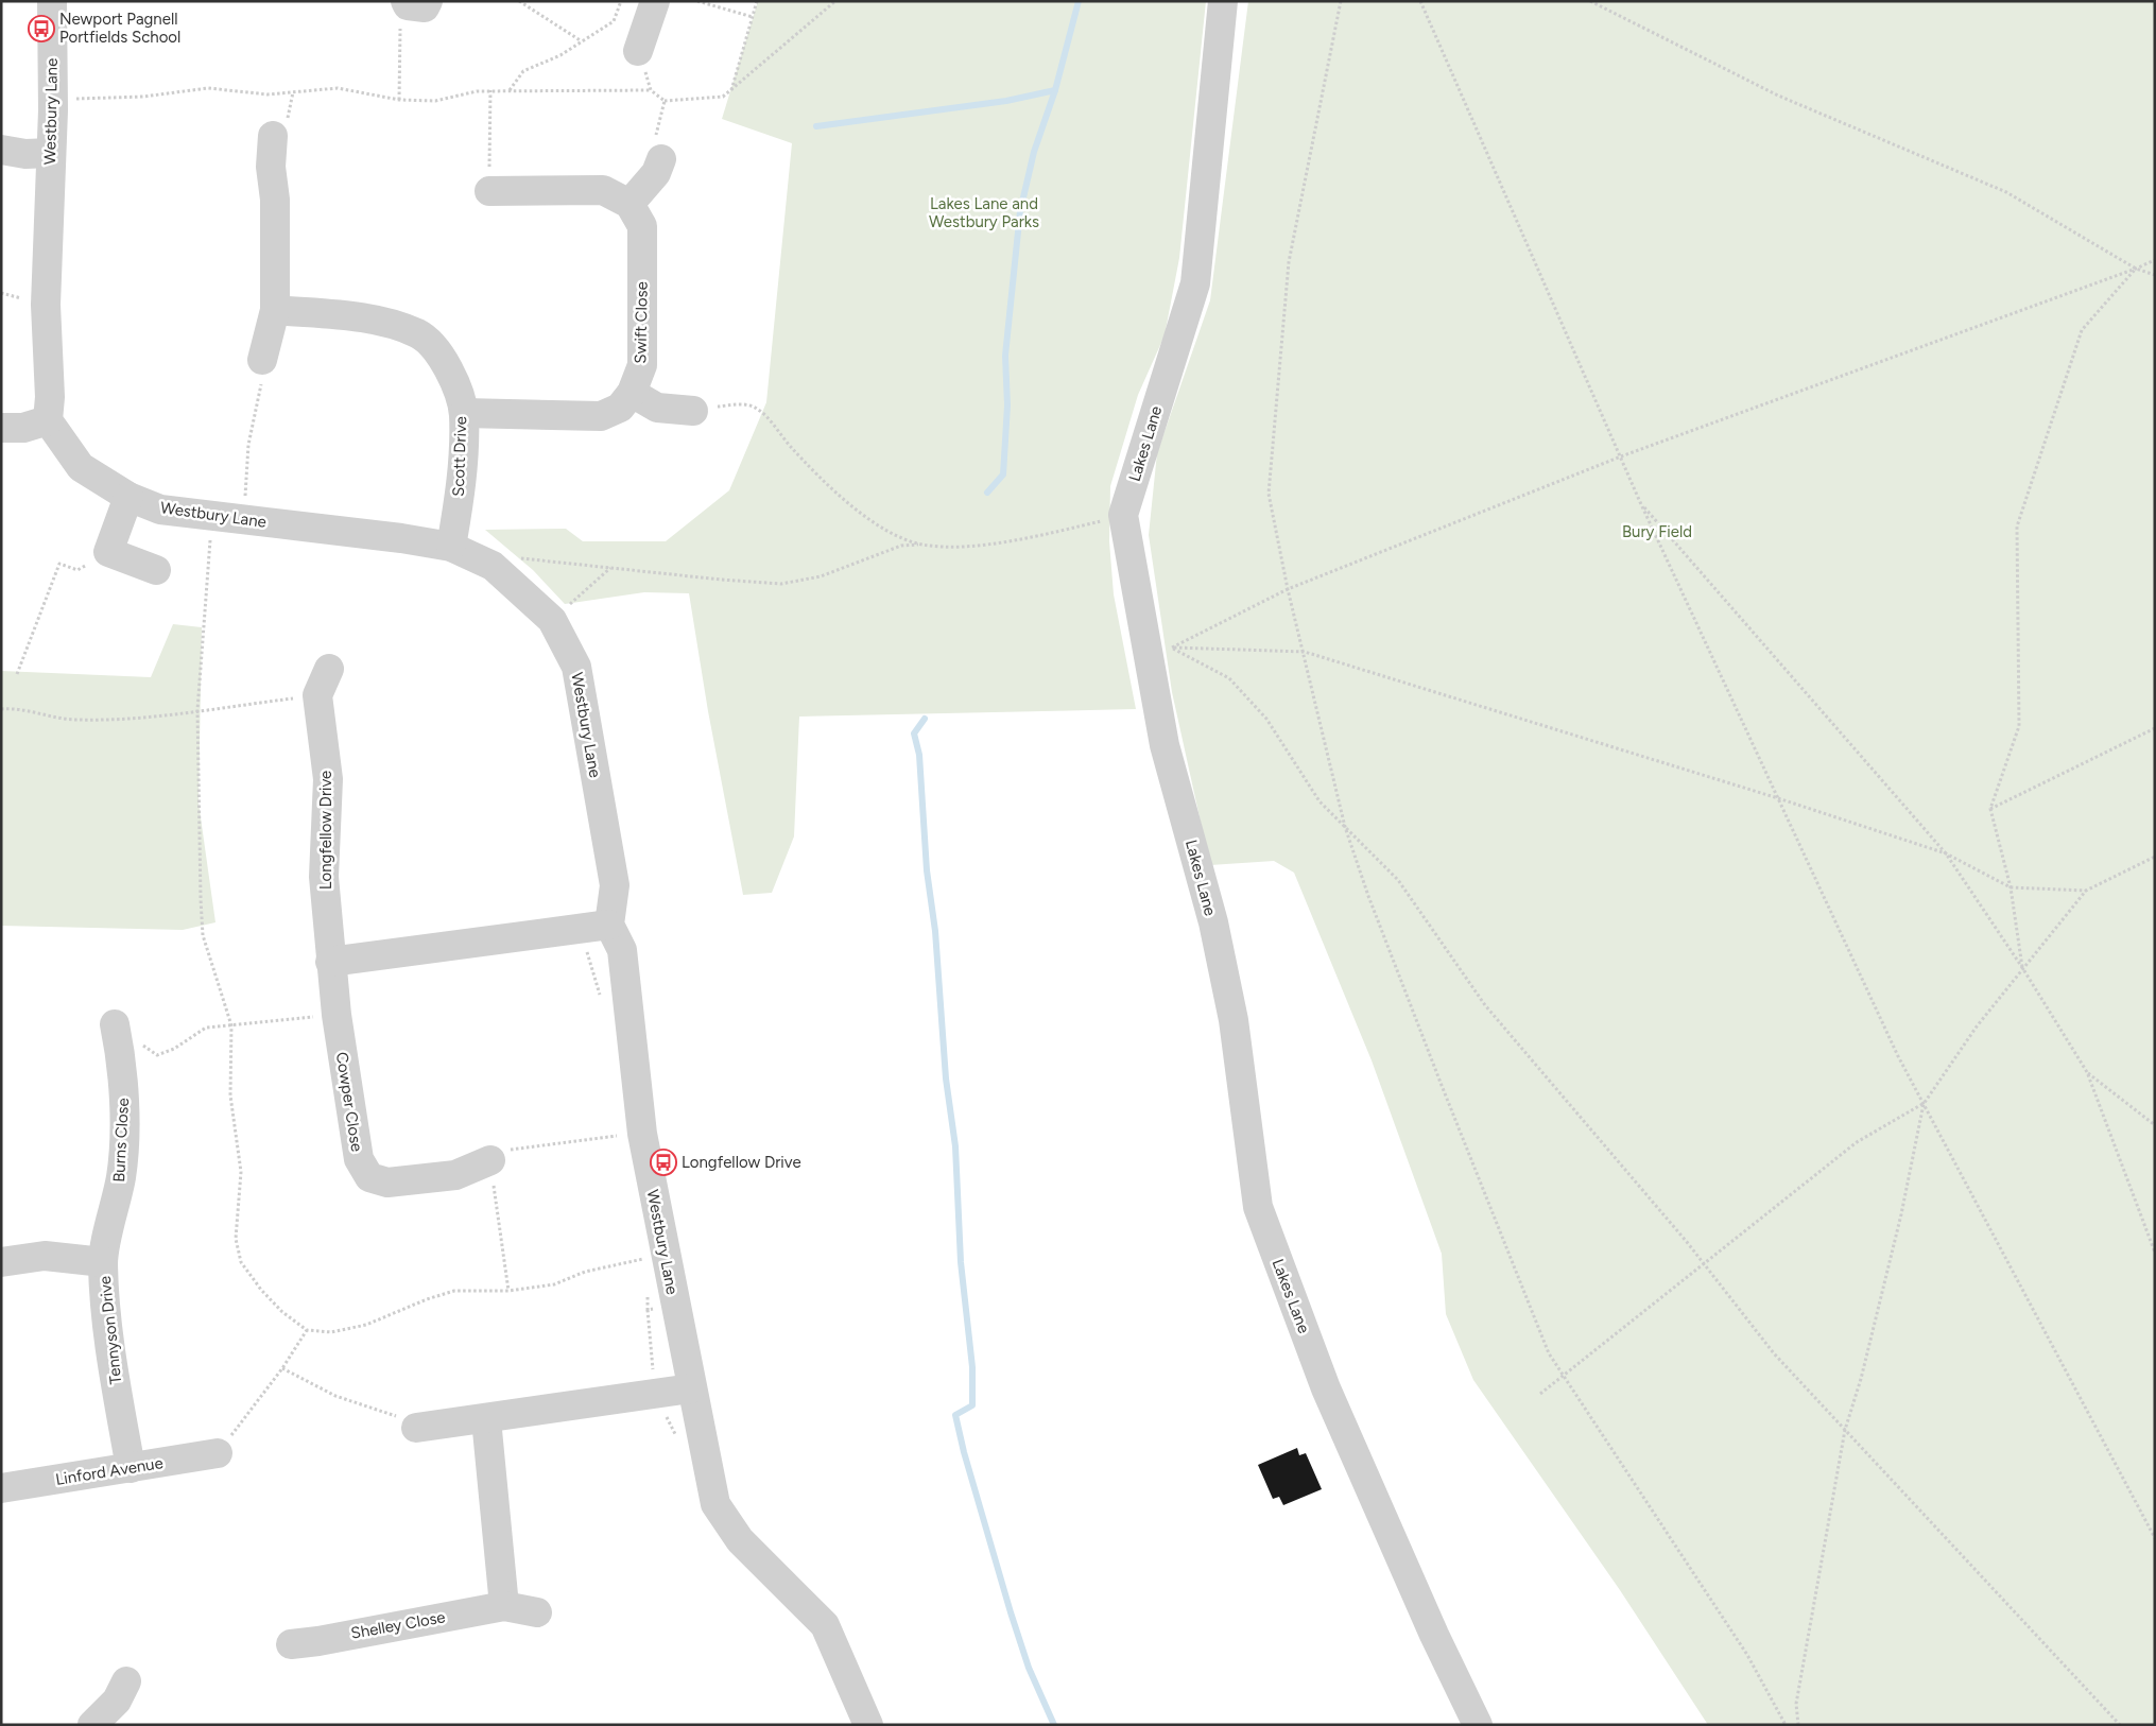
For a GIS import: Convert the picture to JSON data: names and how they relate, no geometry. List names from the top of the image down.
{
  "streets": {
    "street": [
      "Westbury Lane",
      "Swift Close",
      "Lakes Lane",
      "Scott Drive",
      "Longfellow Drive",
      "Cowper Close",
      "Burns Close",
      "Tennyson Drive",
      "Linford Avenue",
      "Shelley Close"
    ]
  },
  "crossings": [
    ["Westbury Lane", "Scott Drive"],
    ["Swift Close", "Scott Drive"],
    ["Longfellow Drive", "Cowper Close"],
    ["Burns Close", "Tennyson Drive"],
    ["Tennyson Drive", "Linford Avenue"]
  ],
  "parks": ["Lakes Lane and Westbury Parks", "Bury Field"],
  "places": {
    "bus stop": ["Newport Pagnell Portfields School", "Longfellow Drive"]
  }
}
